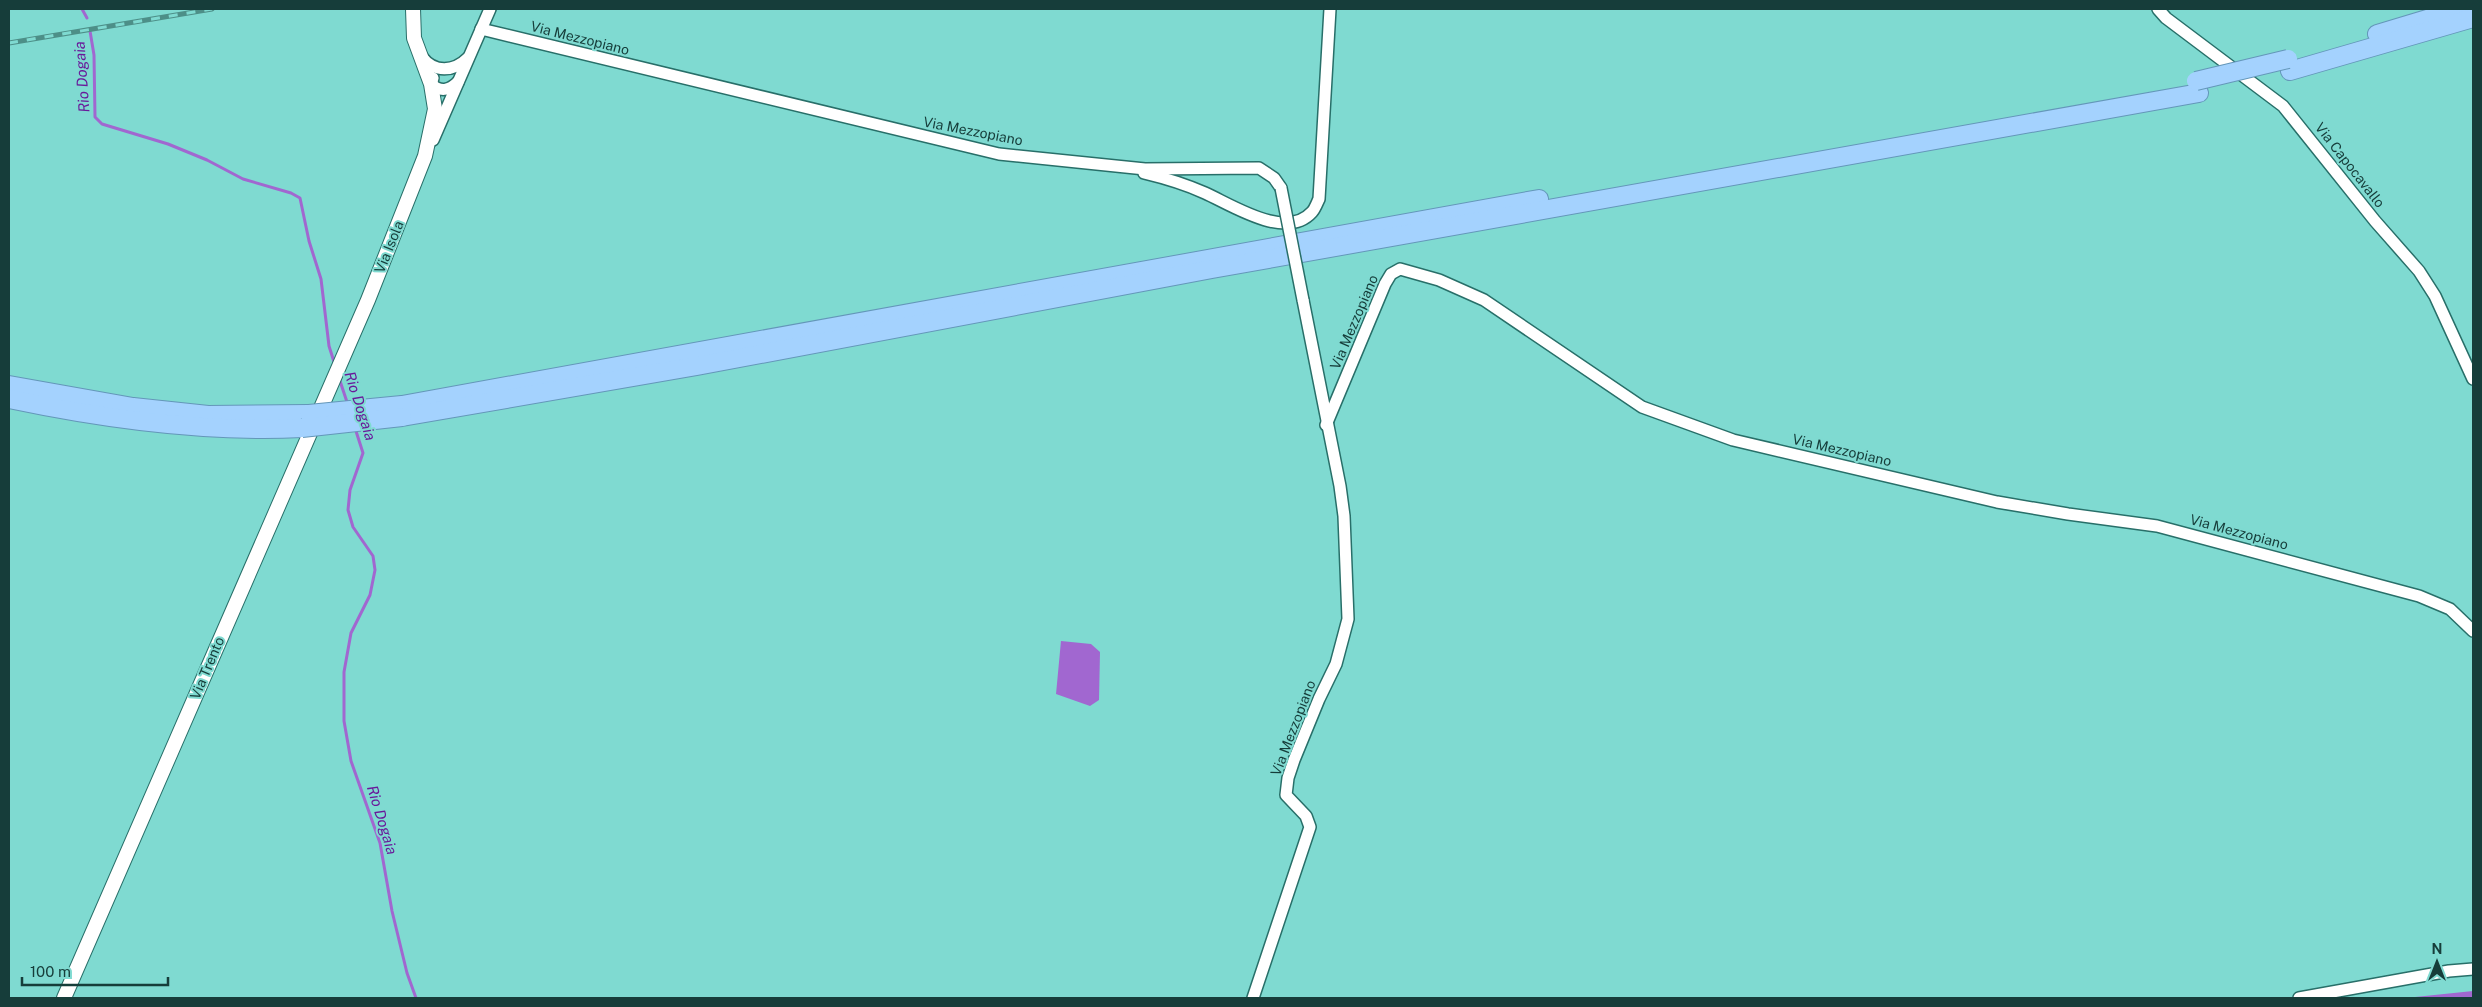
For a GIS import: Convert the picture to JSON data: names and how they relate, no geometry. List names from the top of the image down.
{
  "streets": {
    "street": [
      "Via Mezzopiano",
      "Via Capocavallo",
      "Via Isola",
      "Via Trento"
    ]
  },
  "crossings": [
    ["Via Mezzopiano", "Via Isola"],
    ["Via Isola", "Via Trento"]
  ],
  "water": ["Rio Dogaia"],
  "scale_bar": "100 m",
  "north": "top"
}
